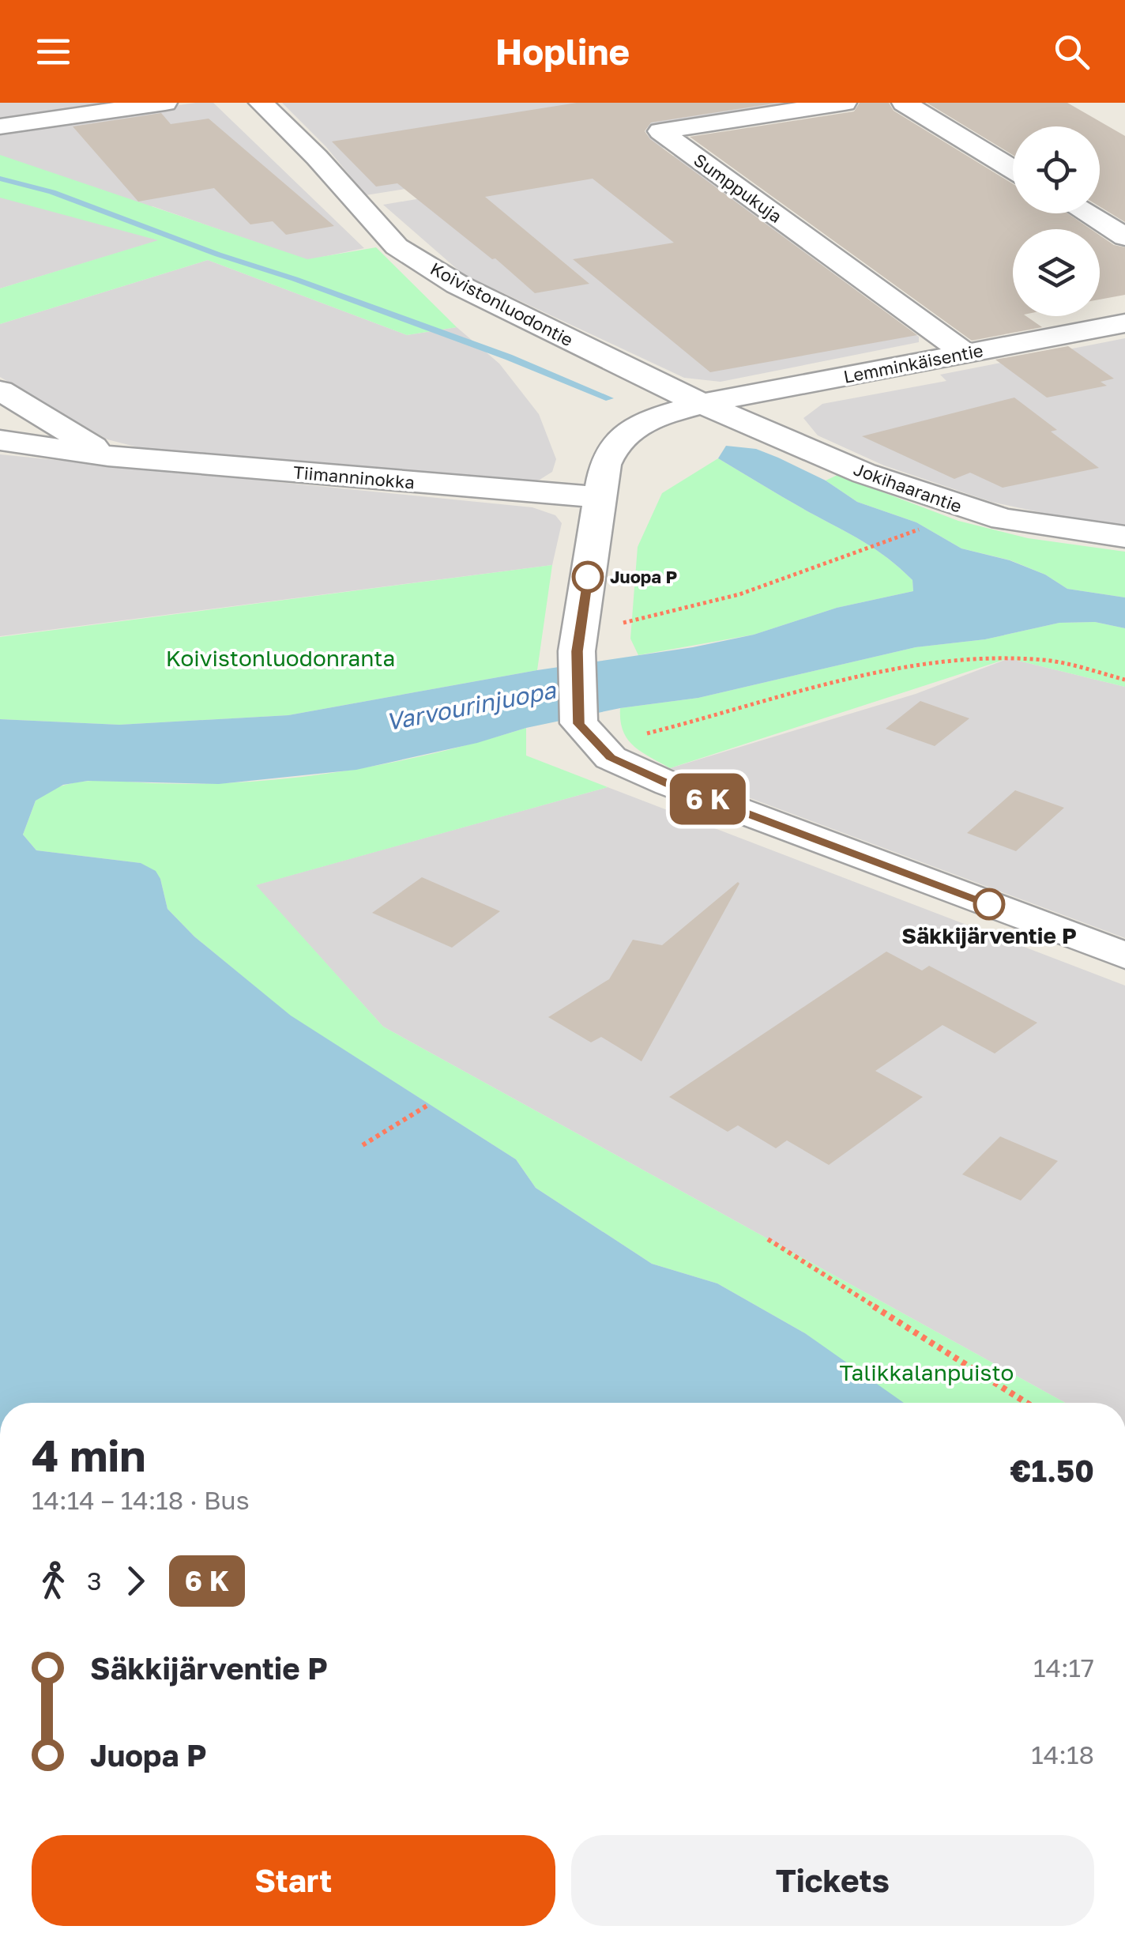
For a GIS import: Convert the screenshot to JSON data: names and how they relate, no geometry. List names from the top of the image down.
{
  "streets": {
    "street": [
      "Sumppukuja",
      "Koivistonluodontie",
      "Lemminkäisentie",
      "Tiimanninokka",
      "Jokihaarantie"
    ]
  },
  "crossings": [
    ["Sumppukuja", "Lemminkäisentie"],
    ["Koivistonluodontie", "Lemminkäisentie"],
    ["Koivistonluodontie", "Jokihaarantie"],
    ["Lemminkäisentie", "Tiimanninokka"],
    ["Lemminkäisentie", "Jokihaarantie"]
  ],
  "water": ["Varvourinjuopa"],
  "parks": ["Koivistonluodonranta", "Talikkalanpuisto"],
  "places": ["Juopa P", "Säkkijärventie P"],
  "page": {
    "header": "Hopline",
    "on_map": "6 K",
    "heading": ["4 min", "14:14 – 14:18 · Bus", "€1.50"],
    "legs": ["3", "6 K"],
    "list": [
      {
        "name": "Säkkijärventie P",
        "value": "14:17"
      },
      {
        "name": "Juopa P",
        "value": "14:18"
      }
    ],
    "buttons": ["Start", "Tickets"]
  }
}
